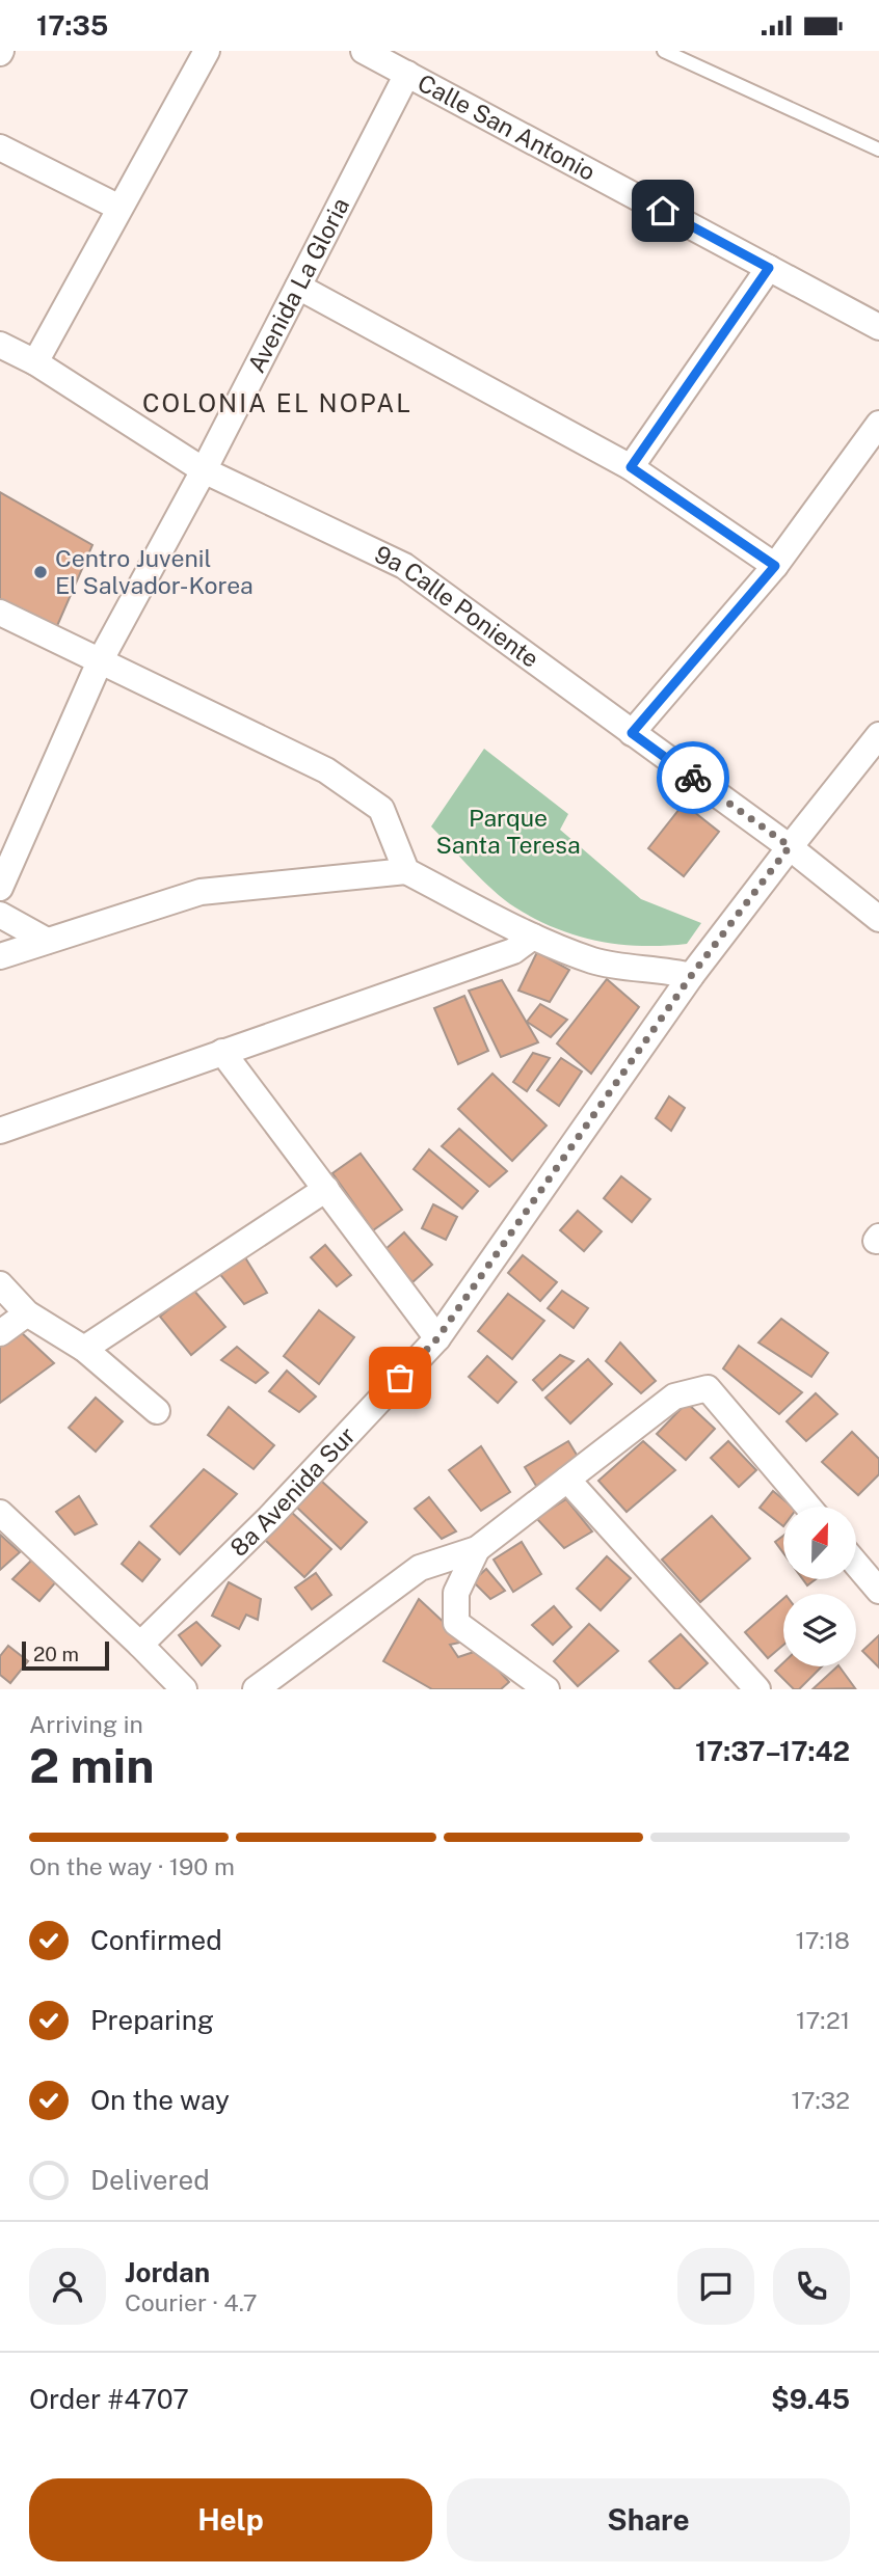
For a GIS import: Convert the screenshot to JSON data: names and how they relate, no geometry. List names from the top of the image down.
{
  "streets": {
    "street": [
      "Calle San Antonio",
      "Avenida La Gloria",
      "9a Calle Poniente",
      "8a Avenida Sur"
    ]
  },
  "crossings": [
    ["Calle San Antonio", "Avenida La Gloria"],
    ["Avenida La Gloria", "9a Calle Poniente"],
    ["9a Calle Poniente", "8a Avenida Sur"]
  ],
  "districts": ["COLONIA EL NOPAL"],
  "parks": ["Parque Santa Teresa"],
  "places": ["Centro Juvenil El Salvador-Korea"],
  "scale_bar": "20 m",
  "north": "top",
  "page": {
    "status": "17:35",
    "scale": "20 m",
    "heading": ["2 min", "Arriving in", "17:37–17:42"],
    "panel": [
      "Jordan",
      "Courier · 4.7",
      "Order #4707",
      "$9.45"
    ],
    "bar": "On the way · 190 m",
    "list": [
      ["Confirmed", "17:18"],
      ["Preparing", "17:21"],
      ["On the way", "17:32"],
      "Delivered"
    ],
    "buttons": ["Help", "Share"]
  }
}
